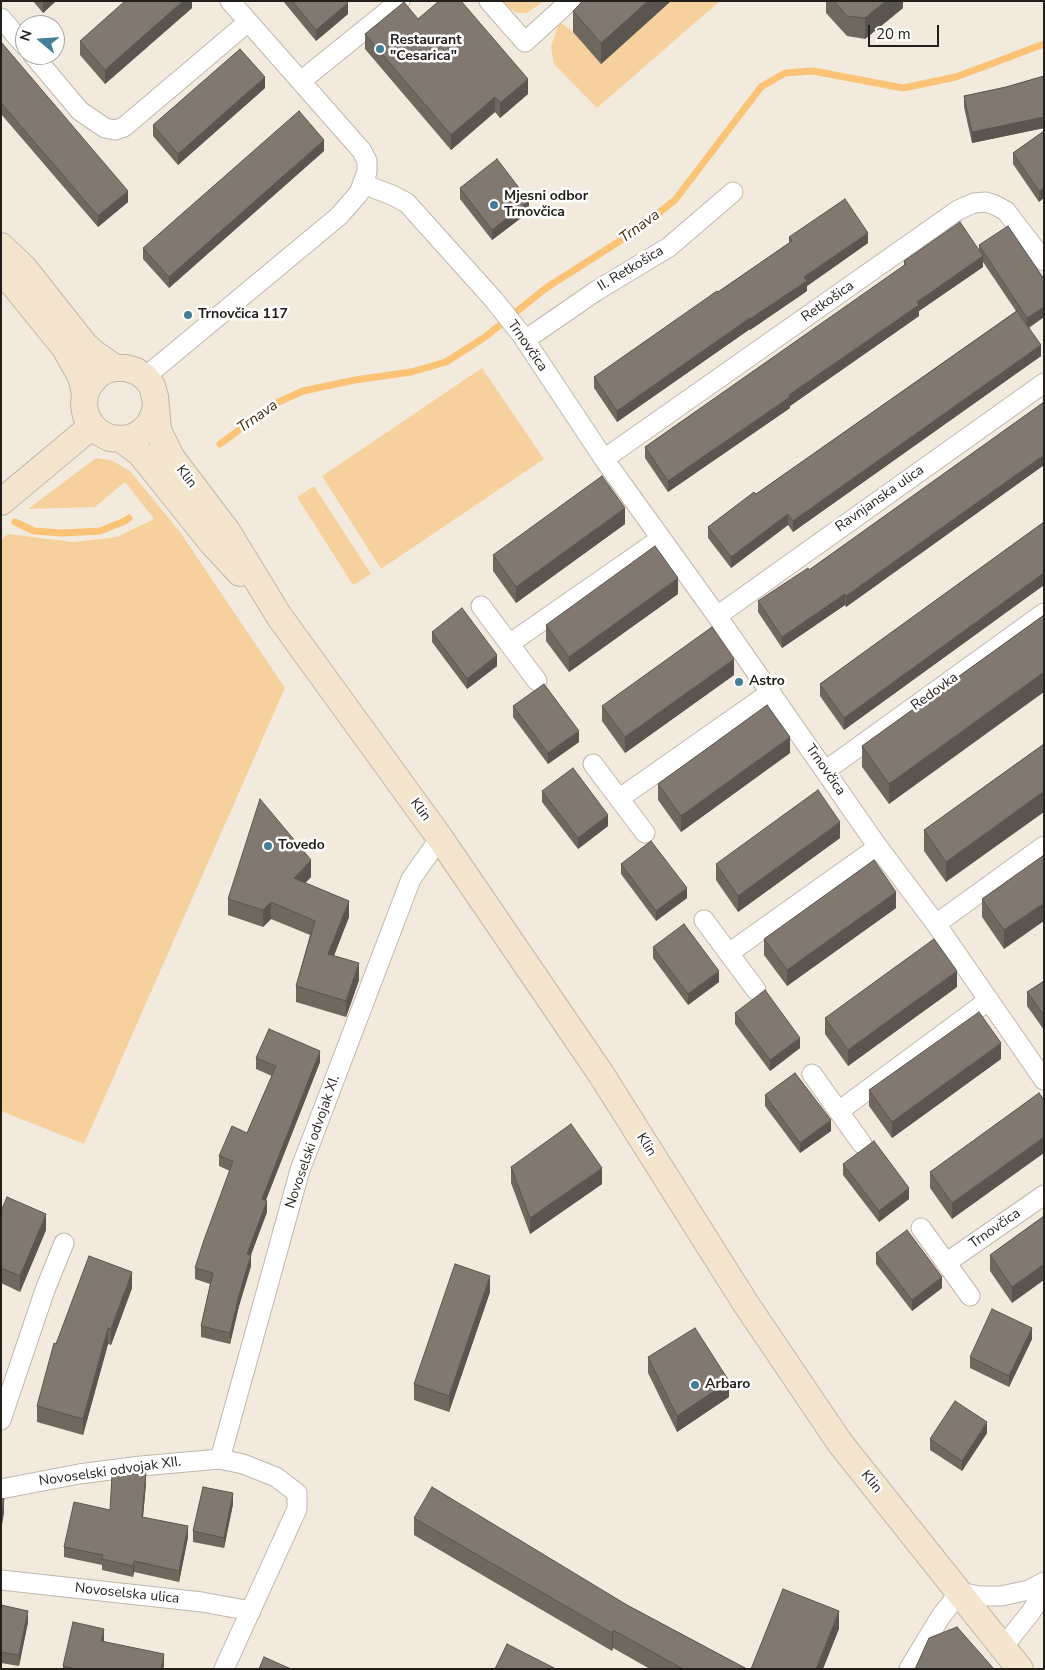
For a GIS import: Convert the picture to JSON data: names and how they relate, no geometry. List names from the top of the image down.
{
  "streets": {
    "street": [
      "II. Retkošica",
      "Retkošica",
      "Trnovčica",
      "Klin",
      "Ravnjanska ulica",
      "Redovka",
      "Novoselski odvojak XI.",
      "Novoselski odvojak XII.",
      "Novoselska ulica"
    ]
  },
  "crossings": [
    ["II. Retkošica", "Trnovčica"],
    ["Retkošica", "Trnovčica"],
    ["Trnovčica", "Ravnjanska ulica"],
    ["Trnovčica", "Redovka"],
    ["Klin", "Novoselski odvojak XI."],
    ["Novoselski odvojak XI.", "Novoselski odvojak XII."]
  ],
  "water": ["Trnava"],
  "places": [
    "Restaurant \"Cesarica\"",
    "Mjesni odbor Trnovčica",
    "Trnovčica 117",
    "Astro",
    "Tovedo",
    "Arbaro"
  ],
  "scale_bar": "20 m",
  "north": "left"
}
